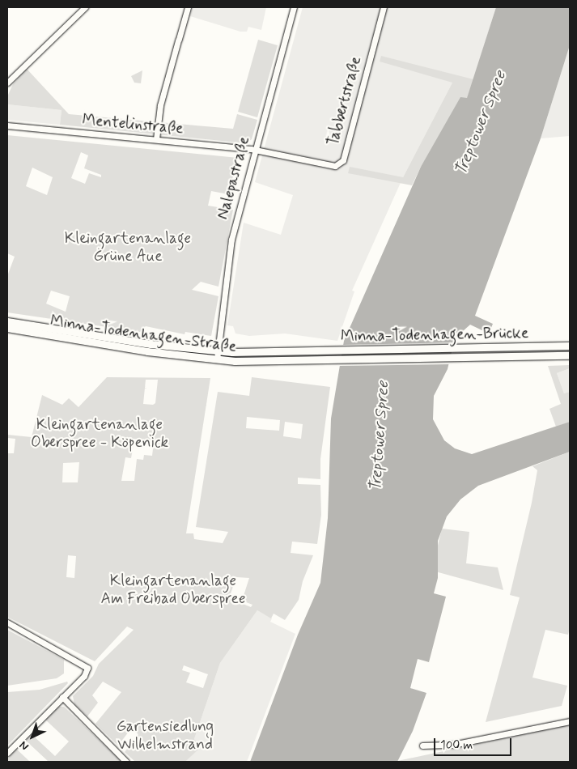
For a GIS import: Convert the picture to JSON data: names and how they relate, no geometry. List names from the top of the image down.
{
  "streets": {
    "main road": ["Minna-Todenhagen-Straße", "Minna-Todenhagen-Brücke"],
    "street": ["Tabbertstraße", "Mentelinstraße", "Nalepastraße"]
  },
  "crossings": [
    ["Tabbertstraße", "Mentelinstraße"],
    ["Tabbertstraße", "Nalepastraße"],
    ["Mentelinstraße", "Nalepastraße"],
    ["Nalepastraße", "Minna-Todenhagen-Straße"],
    ["Minna-Todenhagen-Straße", "Minna-Todenhagen-Brücke"]
  ],
  "water": ["Treptower Spree"],
  "parks": [
    "Kleingartenanlage Grüne Aue",
    "Kleingartenanlage Oberspree - Köpenick",
    "Kleingartenanlage Am Freibad Oberspree",
    "Gartensiedlung Wilhelmstrand"
  ],
  "scale_bar": "100 m",
  "north": "bottom left"
}
